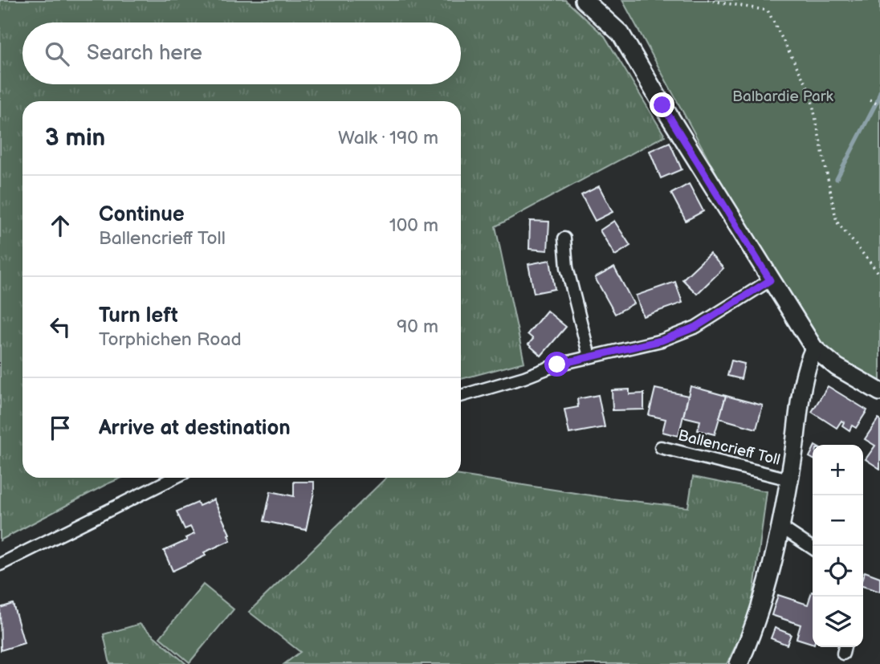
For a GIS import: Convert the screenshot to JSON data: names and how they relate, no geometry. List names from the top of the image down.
{
  "streets": {
    "street": ["Ballencrieff Toll"]
  },
  "parks": ["Balbardie Park"],
  "page": {
    "search": "Search here",
    "heading": ["3 min", "Walk · 190 m"],
    "list": [
      ["Continue", "Ballencrieff Toll", "100 m"],
      ["Turn left", "Torphichen Road", "90 m"],
      "Arrive at destination"
    ],
    "map_buttons": ["+", "−"]
  }
}
